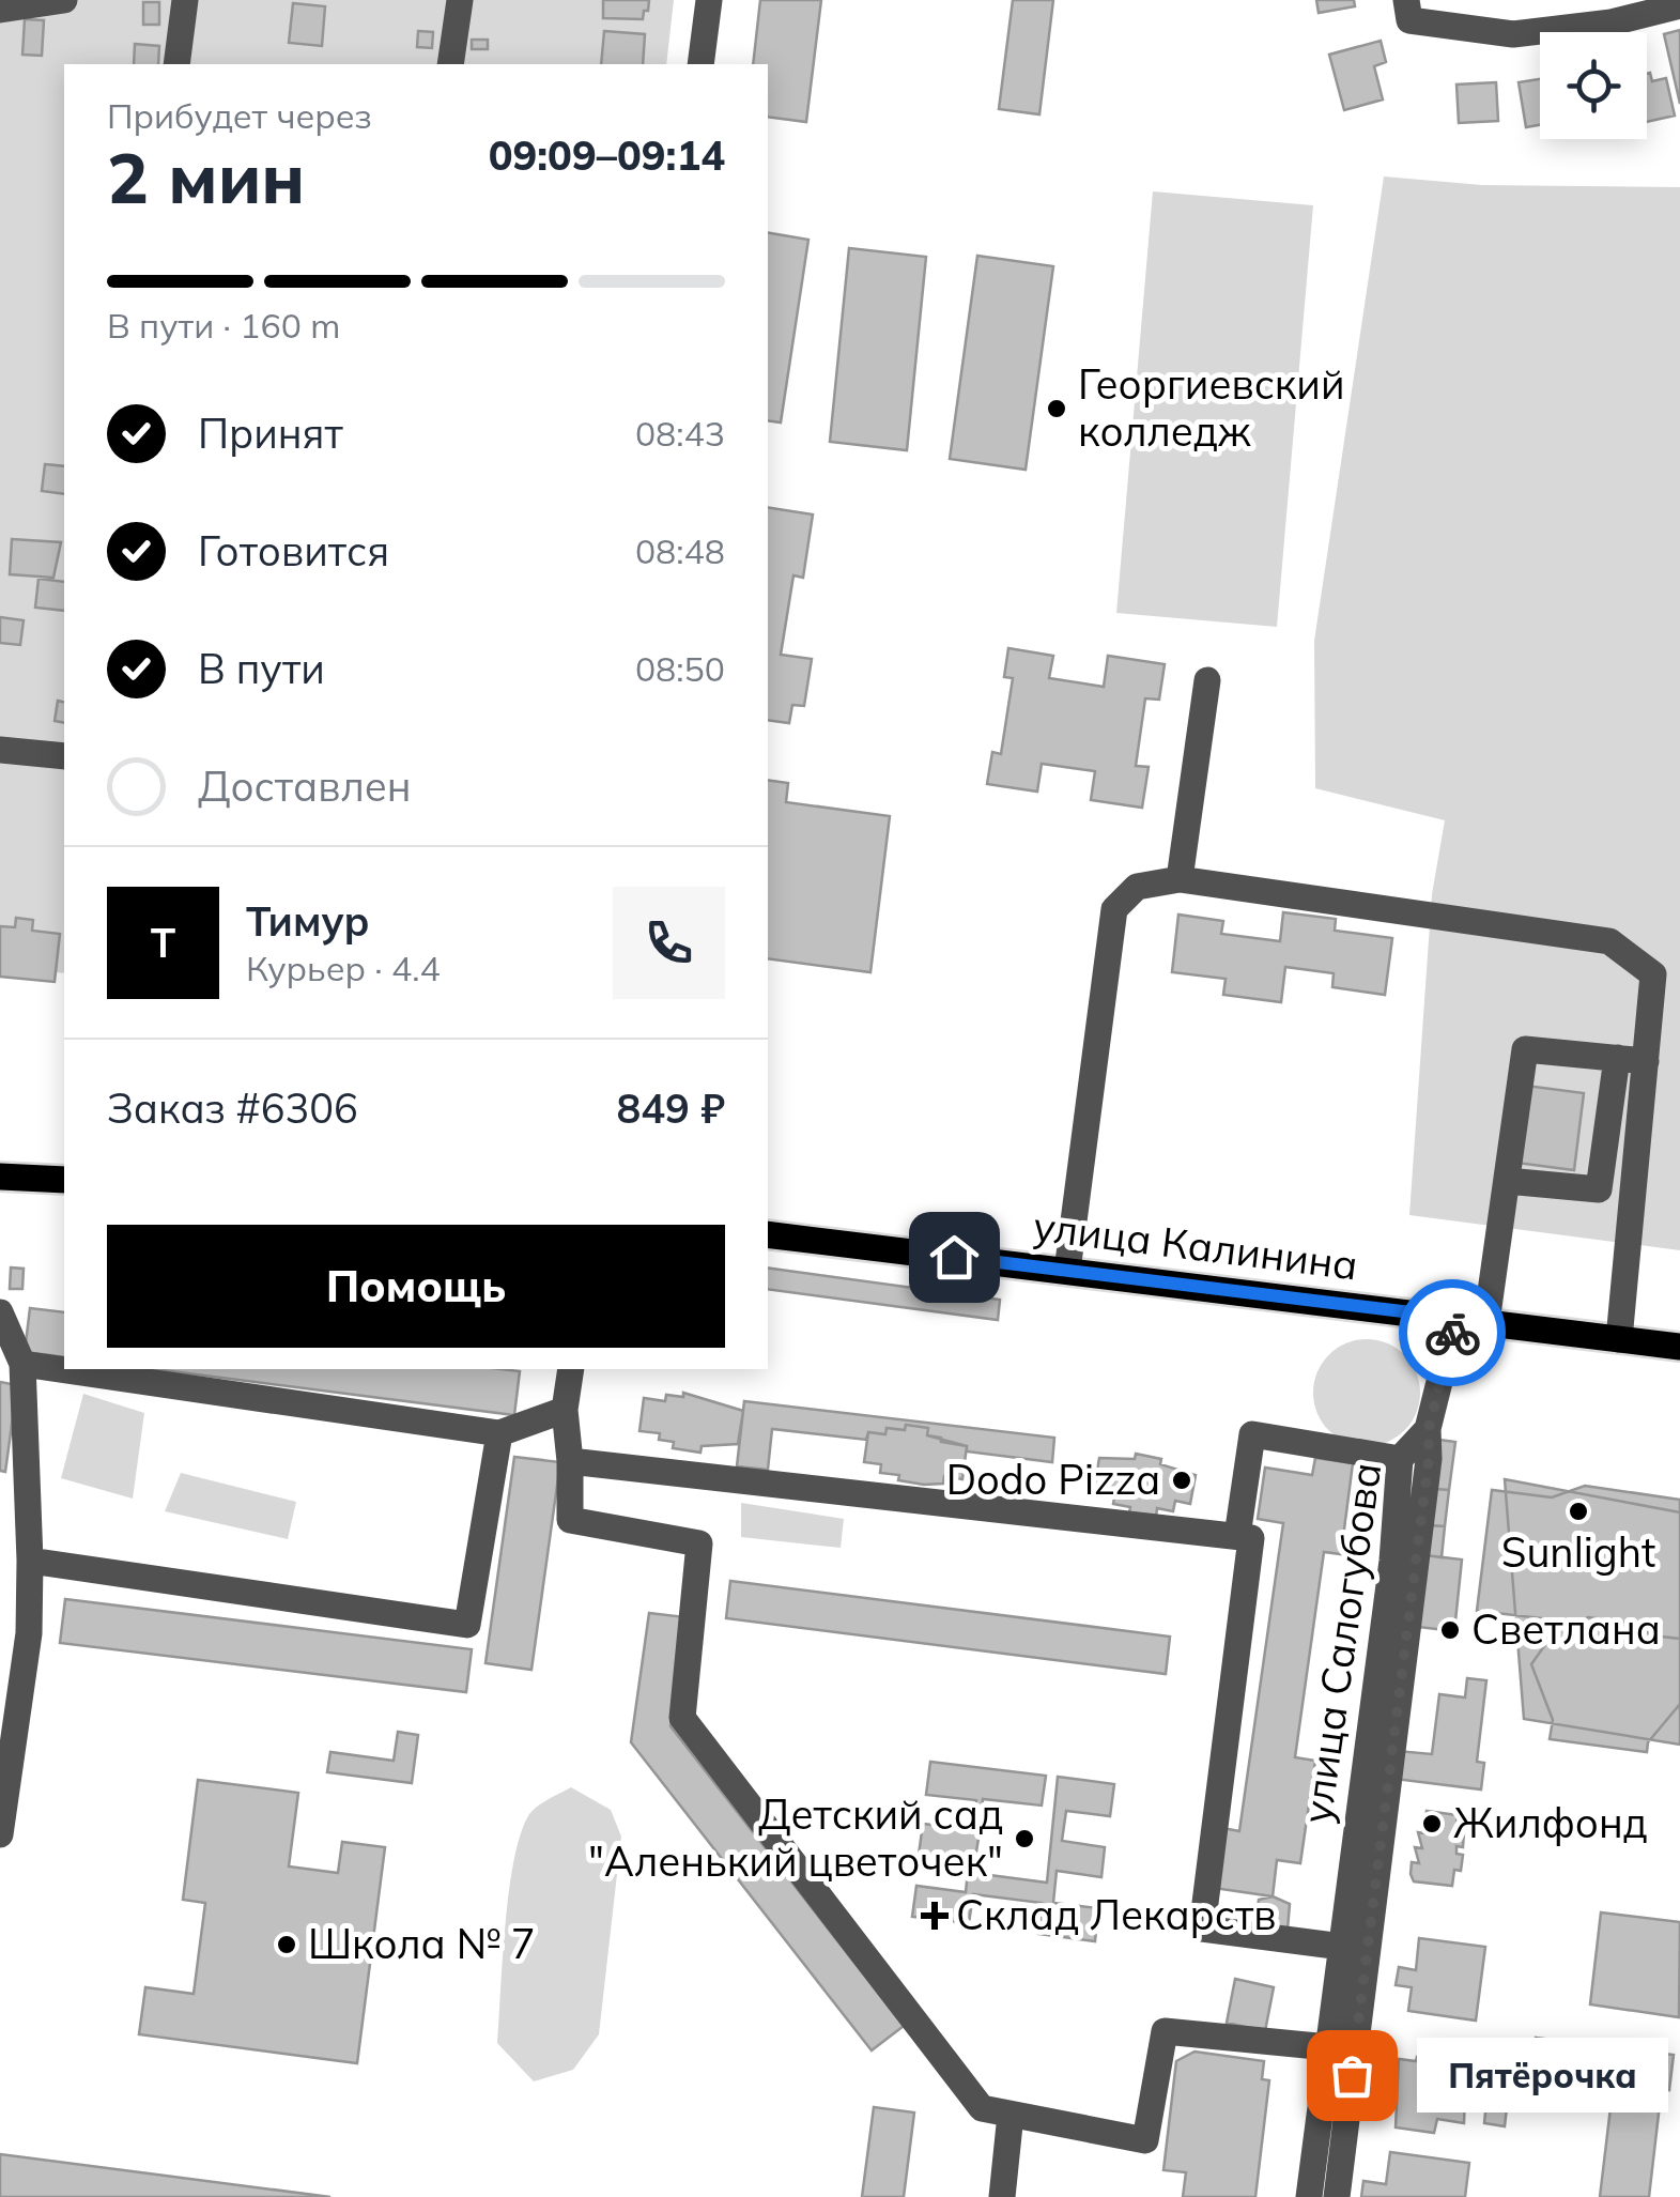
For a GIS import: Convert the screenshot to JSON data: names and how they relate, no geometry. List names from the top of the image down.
{
  "streets": {
    "main road": ["улица Калинина"],
    "street": ["улица Салогубова"]
  },
  "places": {
    "other": [
      "Георгиевский колледж",
      "Dodo Pizza",
      "Sunlight",
      "Светлана",
      "Жилфонд",
      "Детский сад \"Аленький цветочек\"",
      "Школа № 7",
      "Пятёрочка"
    ],
    "health": ["Склад Лекарств"]
  },
  "page": {
    "heading": ["2 мин", "Прибудет через", "09:09–09:14"],
    "panel": [
      "Тимур",
      "Курьер · 4.4",
      "Заказ #6306",
      "849 ₽"
    ],
    "bar": "В пути · 160 m",
    "list": [
      ["Принят", "08:43"],
      ["Готовится", "08:48"],
      ["В пути", "08:50"],
      "Доставлен"
    ],
    "round": "Т",
    "buttons": "Помощь",
    "bubble": "Пятёрочка"
  }
}
